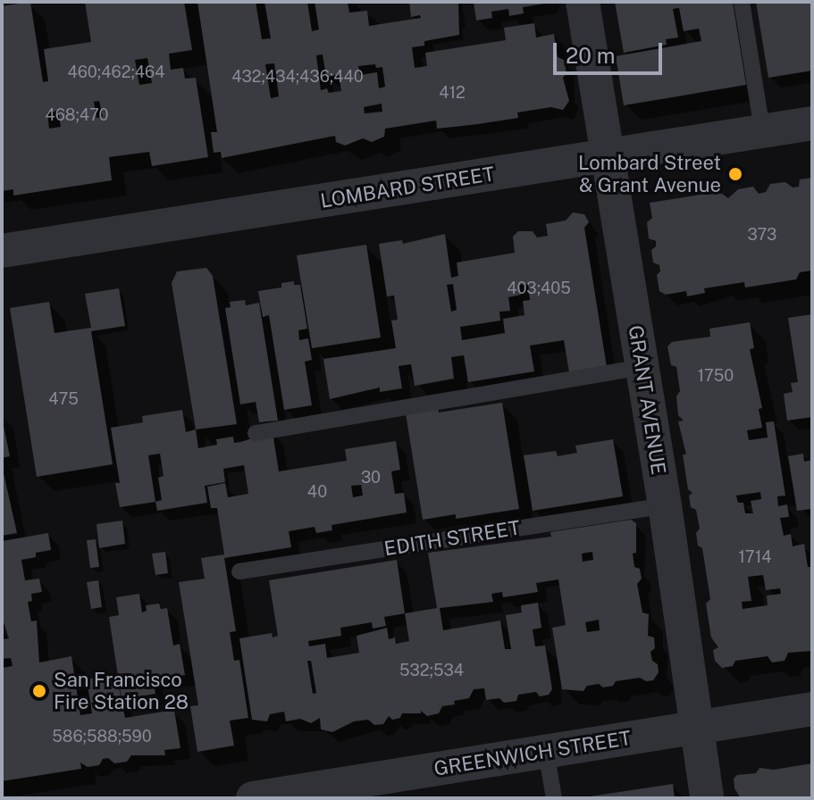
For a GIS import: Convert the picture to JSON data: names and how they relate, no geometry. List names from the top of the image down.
{
  "streets": {
    "street": ["LOMBARD STREET", "GRANT AVENUE", "GREENWICH STREET"],
    "lane": ["EDITH STREET"]
  },
  "crossings": [
    ["LOMBARD STREET", "GRANT AVENUE"],
    ["GRANT AVENUE", "EDITH STREET"],
    ["GRANT AVENUE", "GREENWICH STREET"]
  ],
  "places": ["Lombard Street & Grant Avenue", "San Francisco Fire Station 28"],
  "house_numbers": [
    "460;462;464",
    "432;434;436;440",
    "412",
    "468;470",
    "373",
    "403;405",
    "1750",
    "475",
    "30",
    "40",
    "1714",
    "532;534",
    "586;588;590"
  ],
  "scale_bar": "20 m"
}
